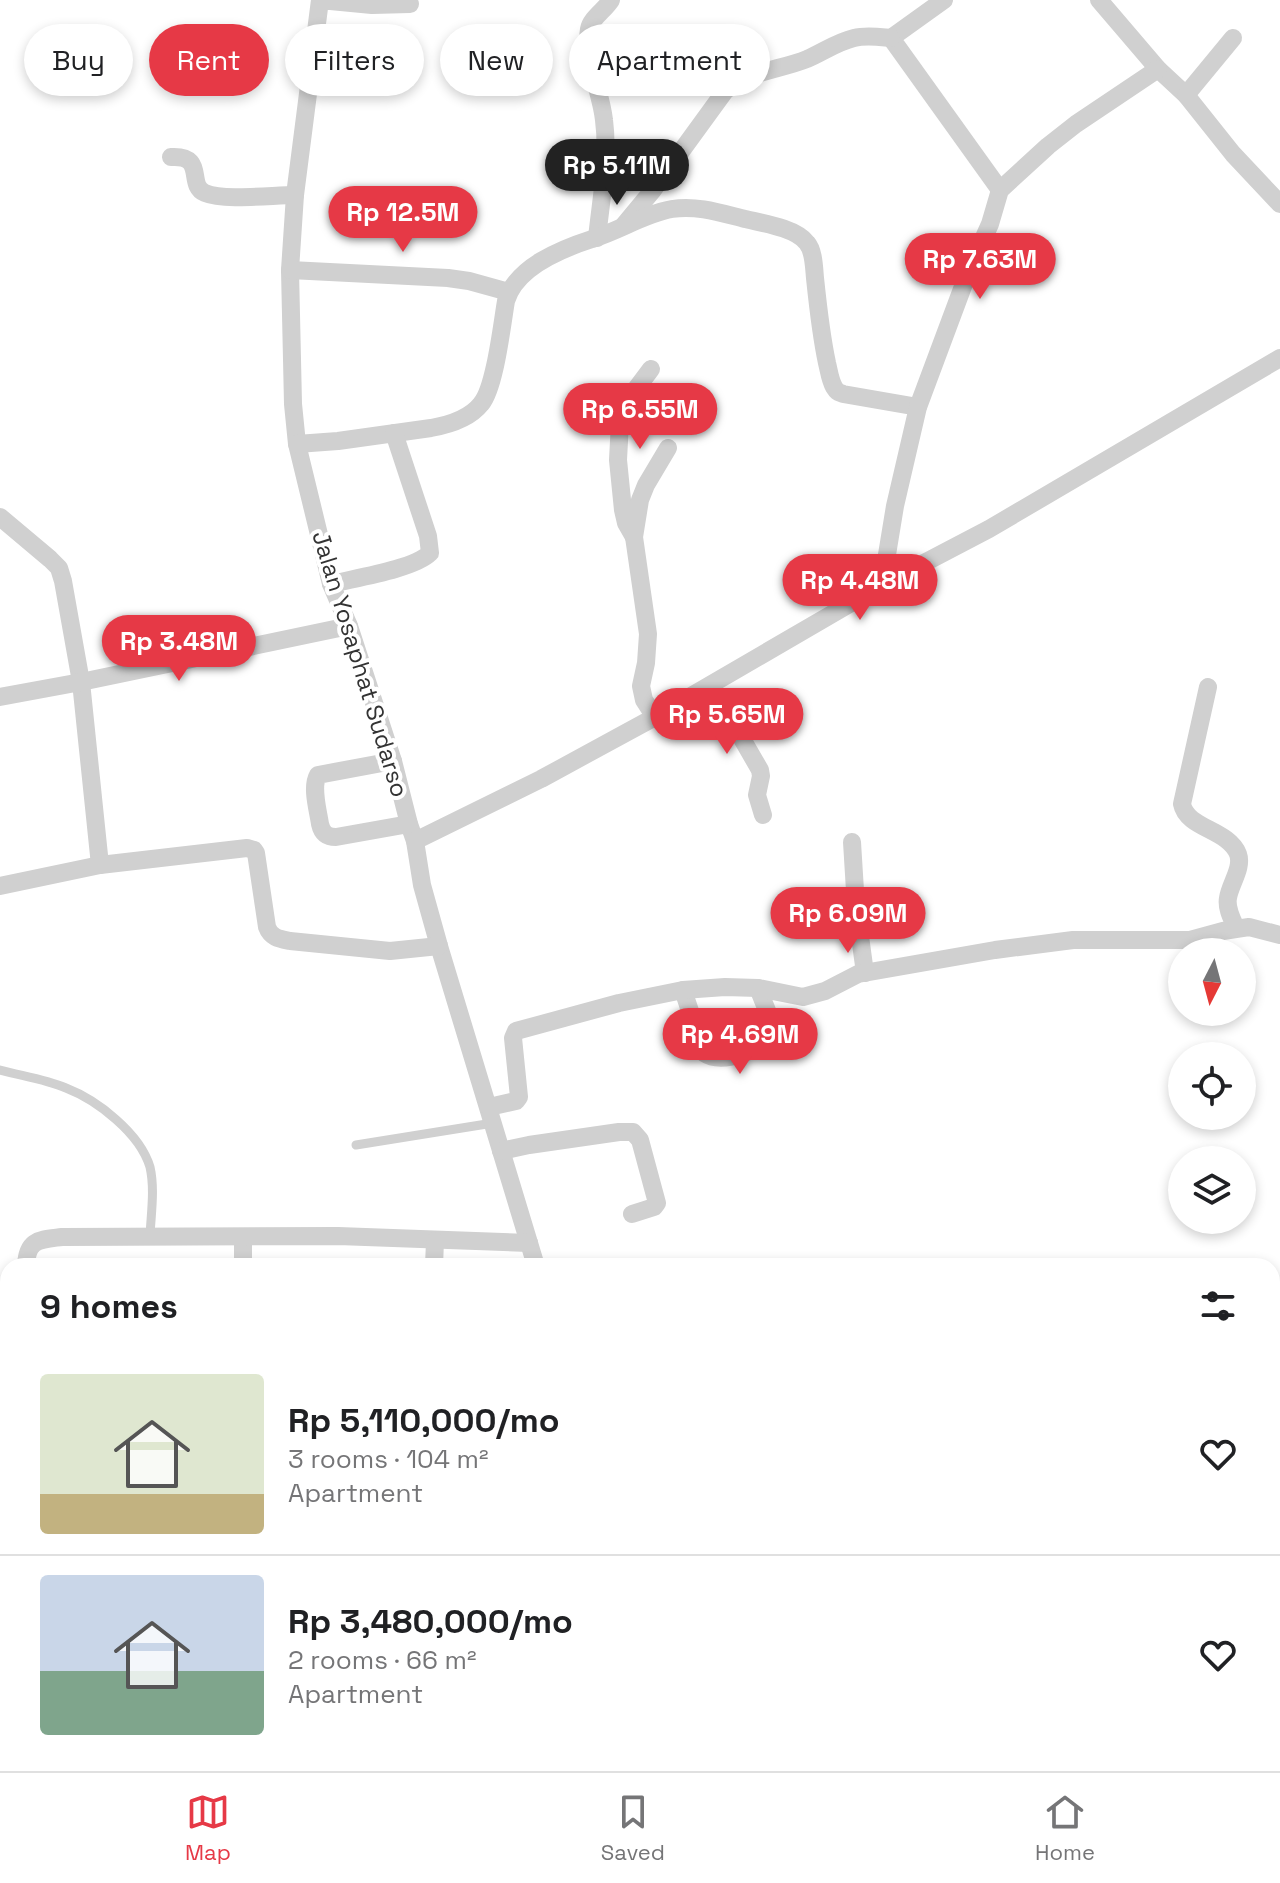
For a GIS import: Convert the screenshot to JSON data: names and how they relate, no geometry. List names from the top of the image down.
{
  "streets": {
    "street": ["Jalan Yosaphat Sudarso"]
  },
  "north": "bottom",
  "page": {
    "chip": [
      "Buy",
      "Rent",
      "Filters",
      "New",
      "Apartment"
    ],
    "price": [
      "Rp 5.11M",
      "Rp 12.5M",
      "Rp 7.63M",
      "Rp 6.55M",
      "Rp 4.48M",
      "Rp 3.48M",
      "Rp 5.65M",
      "Rp 6.09M",
      "Rp 4.69M"
    ],
    "heading": "9 homes",
    "list": [
      {
        "name": "Rp 5,110,000/mo",
        "note": "3 rooms · 104 m² · Apartment"
      },
      {
        "name": "Rp 3,480,000/mo",
        "note": "2 rooms · 66 m² · Apartment"
      }
    ],
    "tabs": ["Map", "Saved", "Home"]
  }
}
